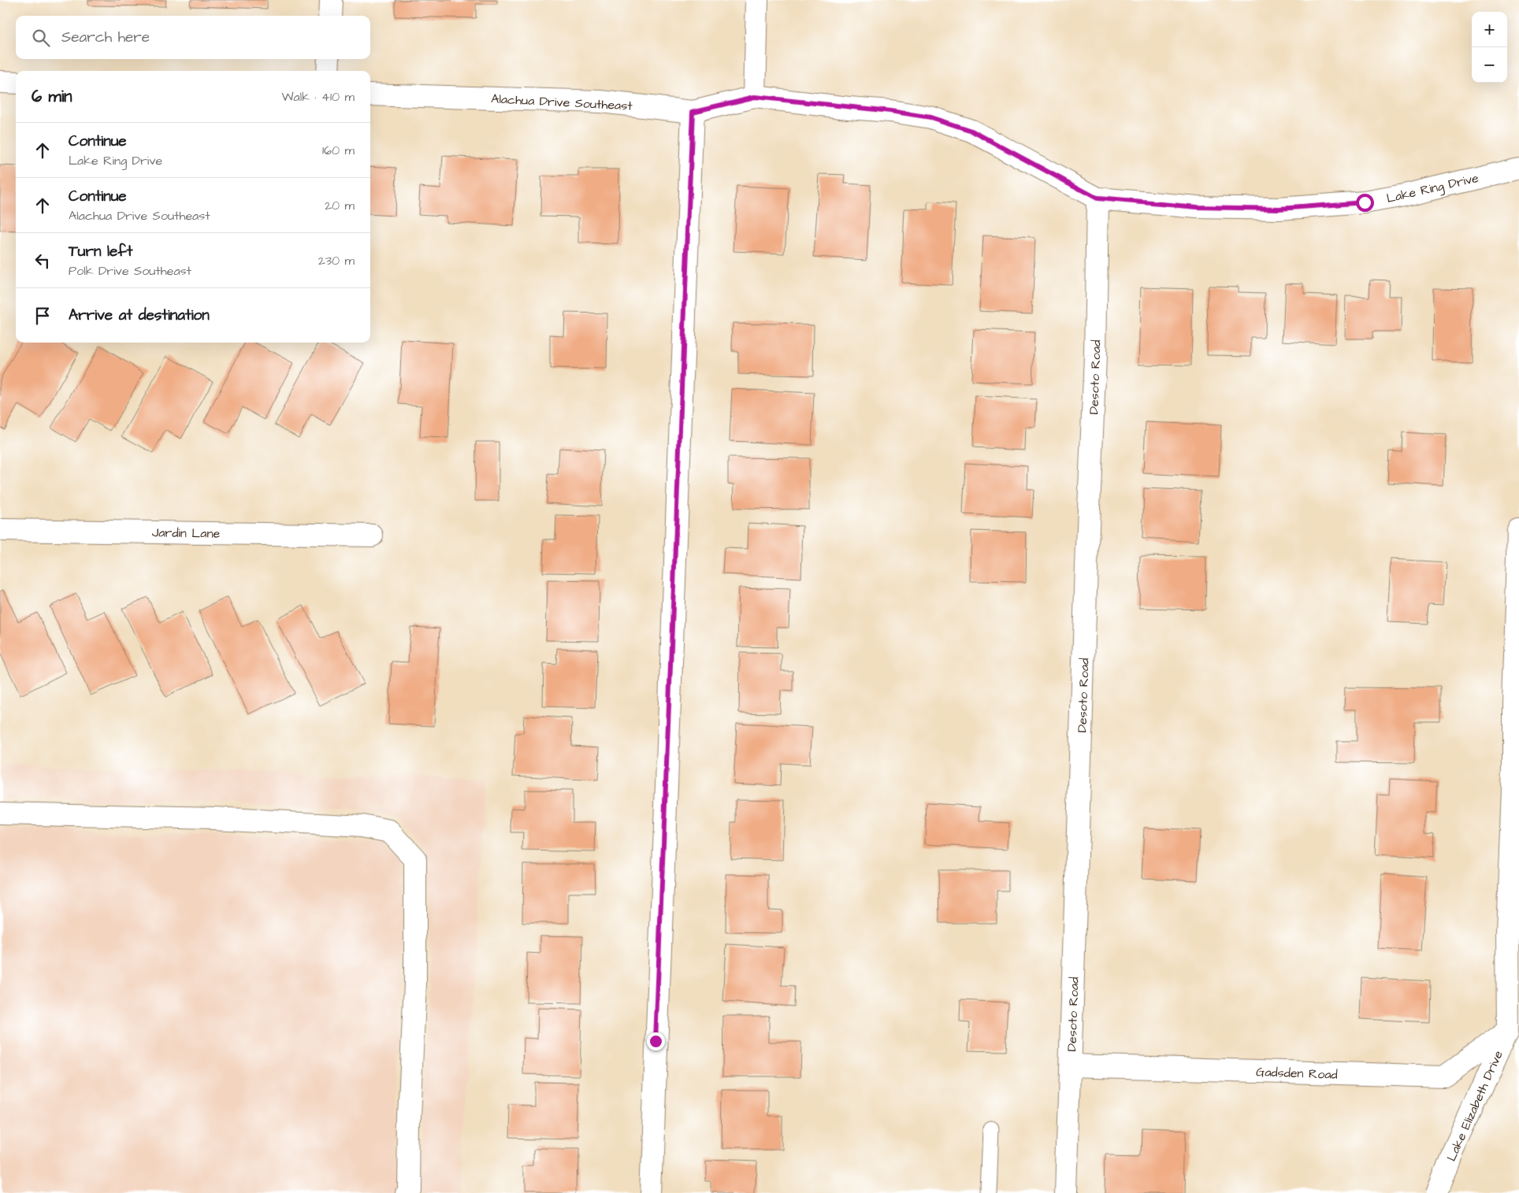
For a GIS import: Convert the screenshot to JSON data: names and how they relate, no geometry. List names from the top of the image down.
{
  "streets": {
    "street": [
      "Alachua Drive Southeast",
      "Lake Ring Drive",
      "Desoto Road",
      "Jardin Lane",
      "Gadsden Road",
      "Lake Elizabeth Drive"
    ]
  },
  "crossings": [
    ["Alachua Drive Southeast", "Lake Ring Drive"],
    ["Lake Ring Drive", "Desoto Road"],
    ["Desoto Road", "Gadsden Road"],
    ["Gadsden Road", "Lake Elizabeth Drive"]
  ],
  "page": {
    "map_buttons": ["+", "−"],
    "search": "Search here",
    "heading": ["6 min", "Walk · 410 m"],
    "list": [
      ["Continue", "Lake Ring Drive", "160 m"],
      ["Continue", "Alachua Drive Southeast", "20 m"],
      ["Turn left", "Polk Drive Southeast", "230 m"],
      "Arrive at destination"
    ]
  }
}
